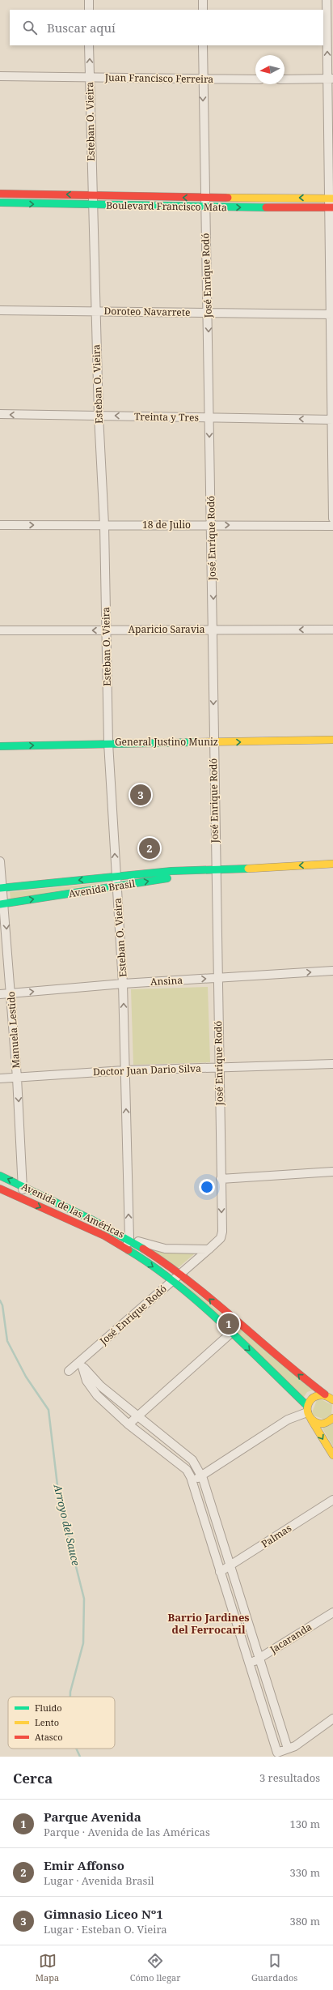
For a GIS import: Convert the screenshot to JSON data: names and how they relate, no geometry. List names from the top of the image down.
{
  "streets": {
    "main road": [
      "Boulevard Francisco Mata",
      "General Justino Muniz",
      "Avenida Brasil",
      "Avenida de las Américas"
    ],
    "street": [
      "Juan Francisco Ferreira",
      "Esteban O. Vieira",
      "José Enrique Rodó",
      "Doroteo Navarrete",
      "Treinta y Tres",
      "18 de Julio",
      "Aparicio Saravia",
      "Ansina",
      "Manuela Lestido",
      "Doctor Juan Dario Silva",
      "Palmas",
      "Jacaranda"
    ]
  },
  "crossings": [
    ["Juan Francisco Ferreira", "Esteban O. Vieira"],
    ["Juan Francisco Ferreira", "José Enrique Rodó"],
    ["Esteban O. Vieira", "Boulevard Francisco Mata"],
    ["Esteban O. Vieira", "Doroteo Navarrete"],
    ["Esteban O. Vieira", "Treinta y Tres"],
    ["Esteban O. Vieira", "18 de Julio"],
    ["Esteban O. Vieira", "Aparicio Saravia"],
    ["Esteban O. Vieira", "General Justino Muniz"],
    ["Esteban O. Vieira", "Avenida Brasil"],
    ["Esteban O. Vieira", "Ansina"],
    ["Esteban O. Vieira", "Doctor Juan Dario Silva"],
    ["Esteban O. Vieira", "Avenida de las Américas"],
    ["Boulevard Francisco Mata", "José Enrique Rodó"],
    ["José Enrique Rodó", "Doroteo Navarrete"],
    ["José Enrique Rodó", "Treinta y Tres"],
    ["José Enrique Rodó", "18 de Julio"],
    ["José Enrique Rodó", "Aparicio Saravia"],
    ["José Enrique Rodó", "General Justino Muniz"],
    ["José Enrique Rodó", "Avenida Brasil"],
    ["José Enrique Rodó", "Ansina"],
    ["José Enrique Rodó", "Doctor Juan Dario Silva"],
    ["José Enrique Rodó", "Avenida de las Américas"],
    ["Avenida Brasil", "Manuela Lestido"],
    ["Ansina", "Manuela Lestido"],
    ["Manuela Lestido", "Doctor Juan Dario Silva"],
    ["Manuela Lestido", "Avenida de las Américas"]
  ],
  "one_way": [
    "José Enrique Rodó",
    "Treinta y Tres",
    "18 de Julio",
    "Aparicio Saravia",
    "General Justino Muniz",
    "Ansina",
    "Manuela Lestido"
  ],
  "districts": ["Barrio Jardines del Ferrocaril"],
  "water": ["Arroyo del Sauce"],
  "legend": ["Fluido", "Lento", "Atasco"],
  "north": "left",
  "page": {
    "search": "Buscar aquí",
    "pins": ["3", "2", "1"],
    "heading": ["Cerca", "3 resultados"],
    "list": [
      {
        "mark": "1",
        "name": "Parque Avenida",
        "note": "Parque · Avenida de las Américas",
        "value": "130 m"
      },
      {
        "mark": "2",
        "name": "Emir Affonso",
        "note": "Lugar · Avenida Brasil",
        "value": "330 m"
      },
      {
        "mark": "3",
        "name": "Gimnasio Liceo Nº1",
        "note": "Lugar · Esteban O. Vieira",
        "value": "380 m"
      }
    ],
    "nav": ["Mapa", "Cómo llegar", "Guardados"]
  }
}
